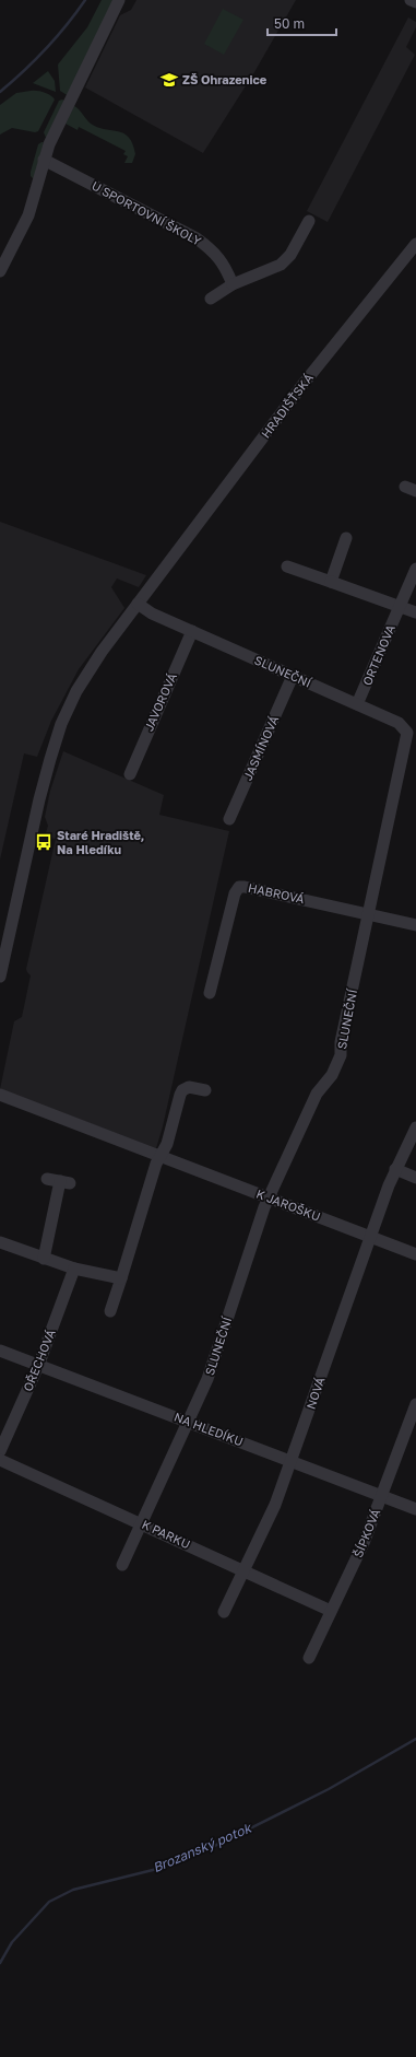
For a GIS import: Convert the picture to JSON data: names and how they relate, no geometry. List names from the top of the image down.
{
  "streets": {
    "street": [
      "U SPORTOVNÍ ŠKOLY",
      "HRADIŠŤSKÁ",
      "ORTENOVA",
      "SLUNEČNÍ",
      "JAVOROVÁ",
      "JASMÍNOVÁ",
      "HABROVÁ",
      "K JAROŠKU",
      "OŘECHOVÁ",
      "NOVÁ",
      "NA HLEDÍKU",
      "ŠÍPKOVÁ",
      "K PARKU"
    ]
  },
  "crossings": [
    ["HRADIŠŤSKÁ", "SLUNEČNÍ"],
    ["ORTENOVA", "SLUNEČNÍ"],
    ["SLUNEČNÍ", "JAVOROVÁ"],
    ["SLUNEČNÍ", "JASMÍNOVÁ"],
    ["SLUNEČNÍ", "HABROVÁ"],
    ["SLUNEČNÍ", "K JAROŠKU"],
    ["SLUNEČNÍ", "NA HLEDÍKU"],
    ["SLUNEČNÍ", "K PARKU"],
    ["K JAROŠKU", "NOVÁ"],
    ["OŘECHOVÁ", "NA HLEDÍKU"],
    ["NOVÁ", "NA HLEDÍKU"],
    ["NOVÁ", "K PARKU"],
    ["NA HLEDÍKU", "ŠÍPKOVÁ"],
    ["ŠÍPKOVÁ", "K PARKU"]
  ],
  "water": ["Brozanský potok"],
  "places": {
    "school or university": ["ZŠ Ohrazenice"],
    "bus stop": ["Staré Hradiště, Na Hledíku"]
  },
  "scale_bar": "50 m"
}
